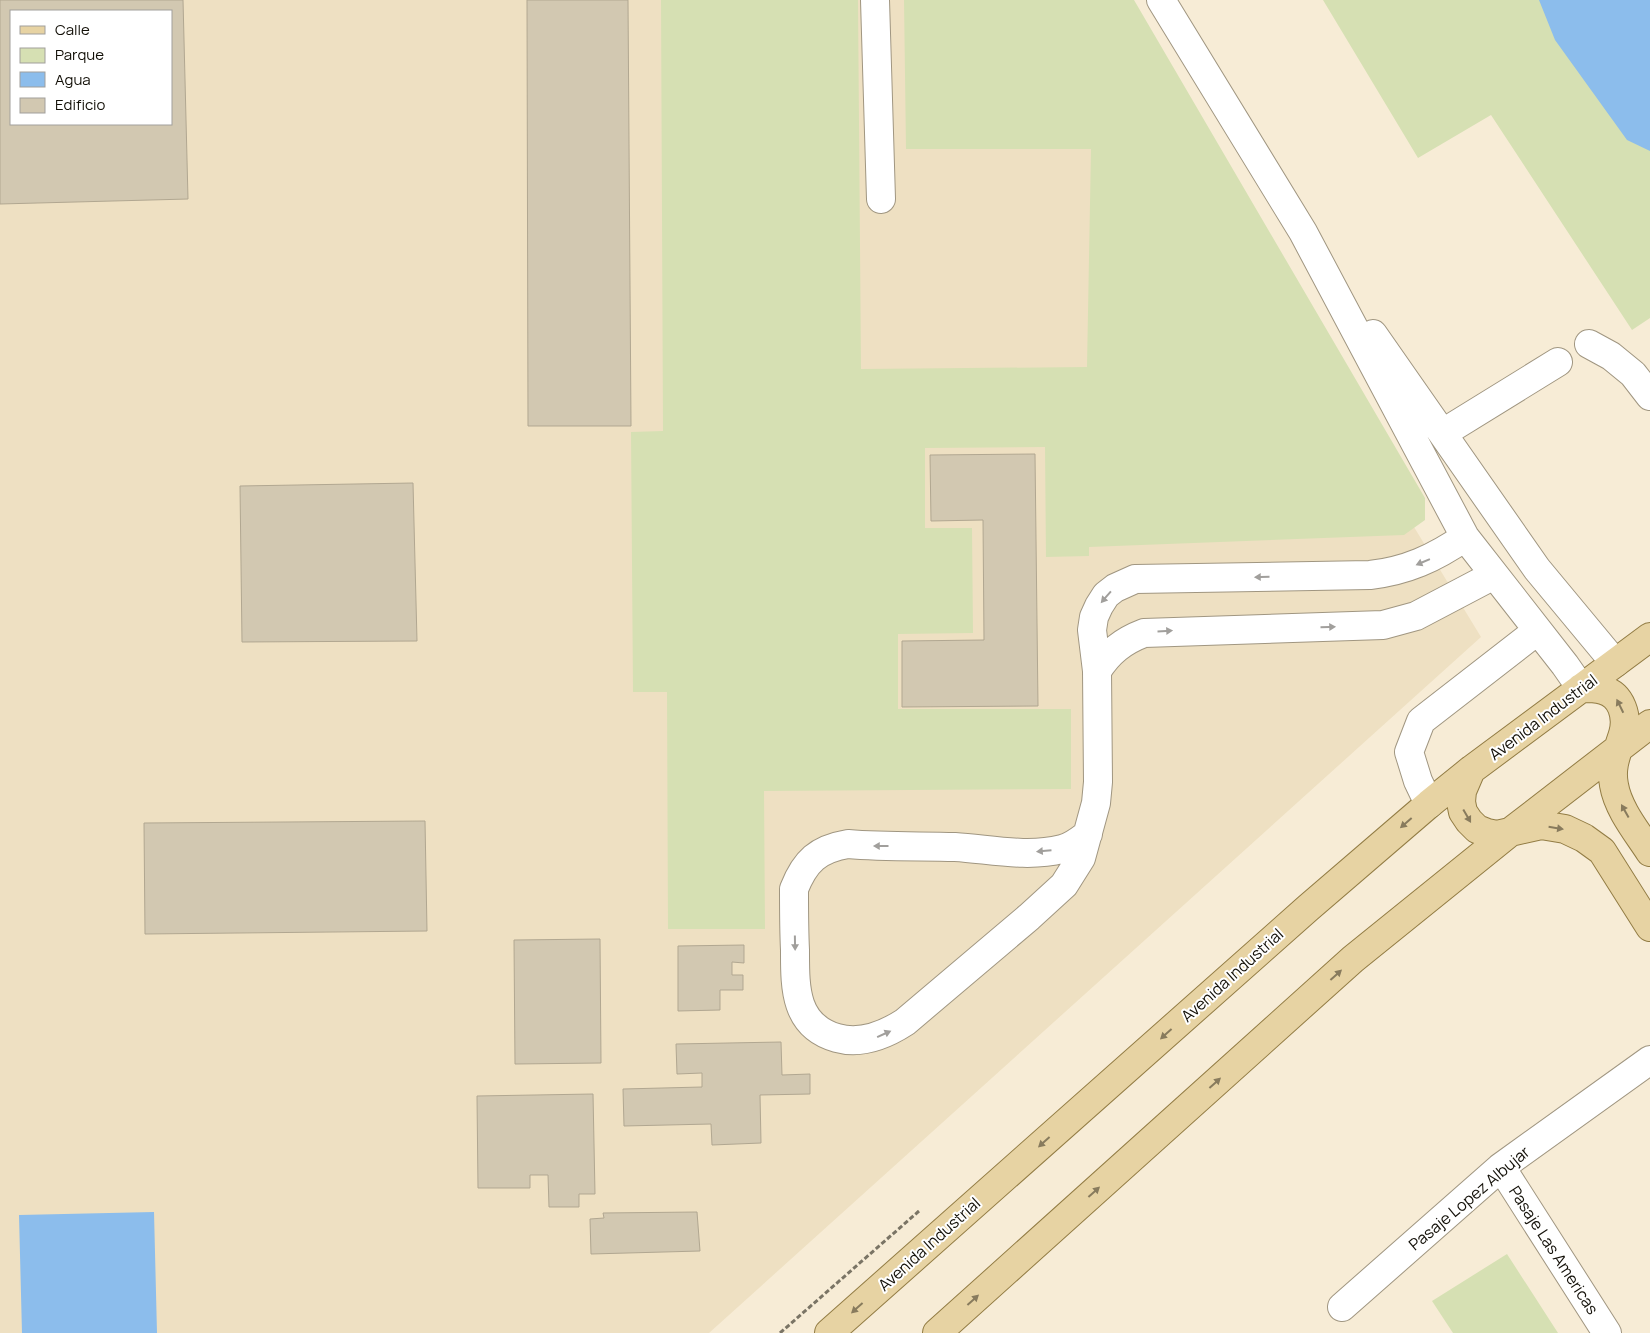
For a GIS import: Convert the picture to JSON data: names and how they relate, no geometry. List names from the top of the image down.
{
  "streets": {
    "main road": ["Avenida Industrial"],
    "street": ["Pasaje Lopez Albujar", "Pasaje Las Americas"]
  },
  "crossings": [
    ["Pasaje Lopez Albujar", "Pasaje Las Americas"]
  ],
  "legend": [
    "Calle",
    "Parque",
    "Agua",
    "Edificio"
  ]
}
